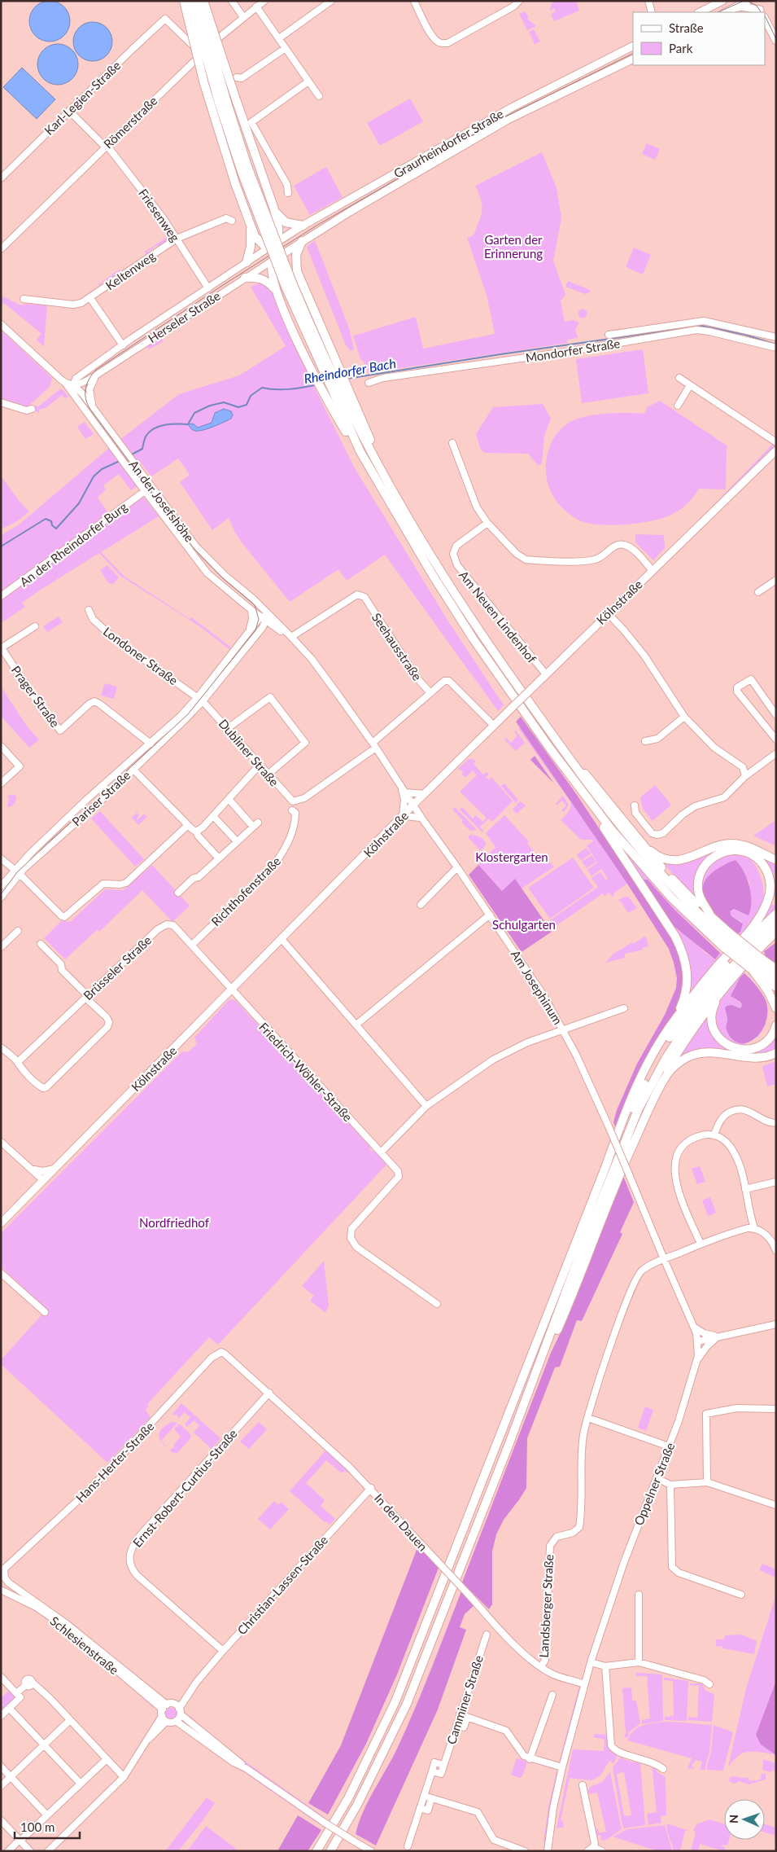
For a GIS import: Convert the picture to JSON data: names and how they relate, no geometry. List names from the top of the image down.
{
  "streets": {
    "main road": ["Graurheindorfer Straße", "Kölnstraße"],
    "street": [
      "Karl-Legien-Straße",
      "Römerstraße",
      "Friesenweg",
      "Keltenweg",
      "Herseler Straße",
      "Mondorfer Straße",
      "An der Josefshöhe",
      "An der Rheindorfer Burg",
      "Am Neuen Lindenhof",
      "Seehausstraße",
      "Londoner Straße",
      "Prager Straße",
      "Dubliner Straße",
      "Pariser Straße",
      "Richthofenstraße",
      "Brüsseler Straße",
      "Am Josephinum",
      "Friedrich-Wöhler-Straße",
      "Hans-Herter-Straße",
      "Oppelner Straße",
      "Ernst-Robert-Curtius-Straße",
      "In den Dauen",
      "Christian-Lassen-Straße",
      "Landsberger Straße",
      "Schlesienstraße",
      "Camminer Straße"
    ]
  },
  "crossings": [
    ["Karl-Legien-Straße", "Römerstraße"],
    ["Karl-Legien-Straße", "Friesenweg"],
    ["Römerstraße", "Friesenweg"],
    ["Graurheindorfer Straße", "Herseler Straße"],
    ["Friesenweg", "Keltenweg"],
    ["Friesenweg", "Herseler Straße"],
    ["Herseler Straße", "An der Josefshöhe"],
    ["An der Josefshöhe", "An der Rheindorfer Burg"],
    ["An der Josefshöhe", "Kölnstraße"],
    ["An der Josefshöhe", "Seehausstraße"],
    ["An der Josefshöhe", "Dubliner Straße"],
    ["An der Josefshöhe", "Pariser Straße"],
    ["An der Josefshöhe", "Am Josephinum"],
    ["Kölnstraße", "Am Neuen Lindenhof"],
    ["Kölnstraße", "Seehausstraße"],
    ["Kölnstraße", "Brüsseler Straße"],
    ["Kölnstraße", "Am Josephinum"],
    ["Kölnstraße", "Friedrich-Wöhler-Straße"],
    ["Londoner Straße", "Dubliner Straße"],
    ["Londoner Straße", "Pariser Straße"],
    ["Prager Straße", "Pariser Straße"],
    ["Dubliner Straße", "Pariser Straße"],
    ["Richthofenstraße", "Brüsseler Straße"],
    ["Brüsseler Straße", "Friedrich-Wöhler-Straße"],
    ["Am Josephinum", "Oppelner Straße"],
    ["Hans-Herter-Straße", "In den Dauen"],
    ["Hans-Herter-Straße", "Schlesienstraße"],
    ["Oppelner Straße", "In den Dauen"],
    ["Oppelner Straße", "Landsberger Straße"],
    ["Ernst-Robert-Curtius-Straße", "In den Dauen"],
    ["Ernst-Robert-Curtius-Straße", "Christian-Lassen-Straße"],
    ["In den Dauen", "Christian-Lassen-Straße"],
    ["In den Dauen", "Landsberger Straße"]
  ],
  "water": ["Rheindorfer Bach"],
  "parks": [
    "Garten der Erinnerung",
    "Klostergarten",
    "Schulgarten",
    "Nordfriedhof"
  ],
  "legend": ["Straße", "Park"],
  "scale_bar": "100 m",
  "north": "left"
}
